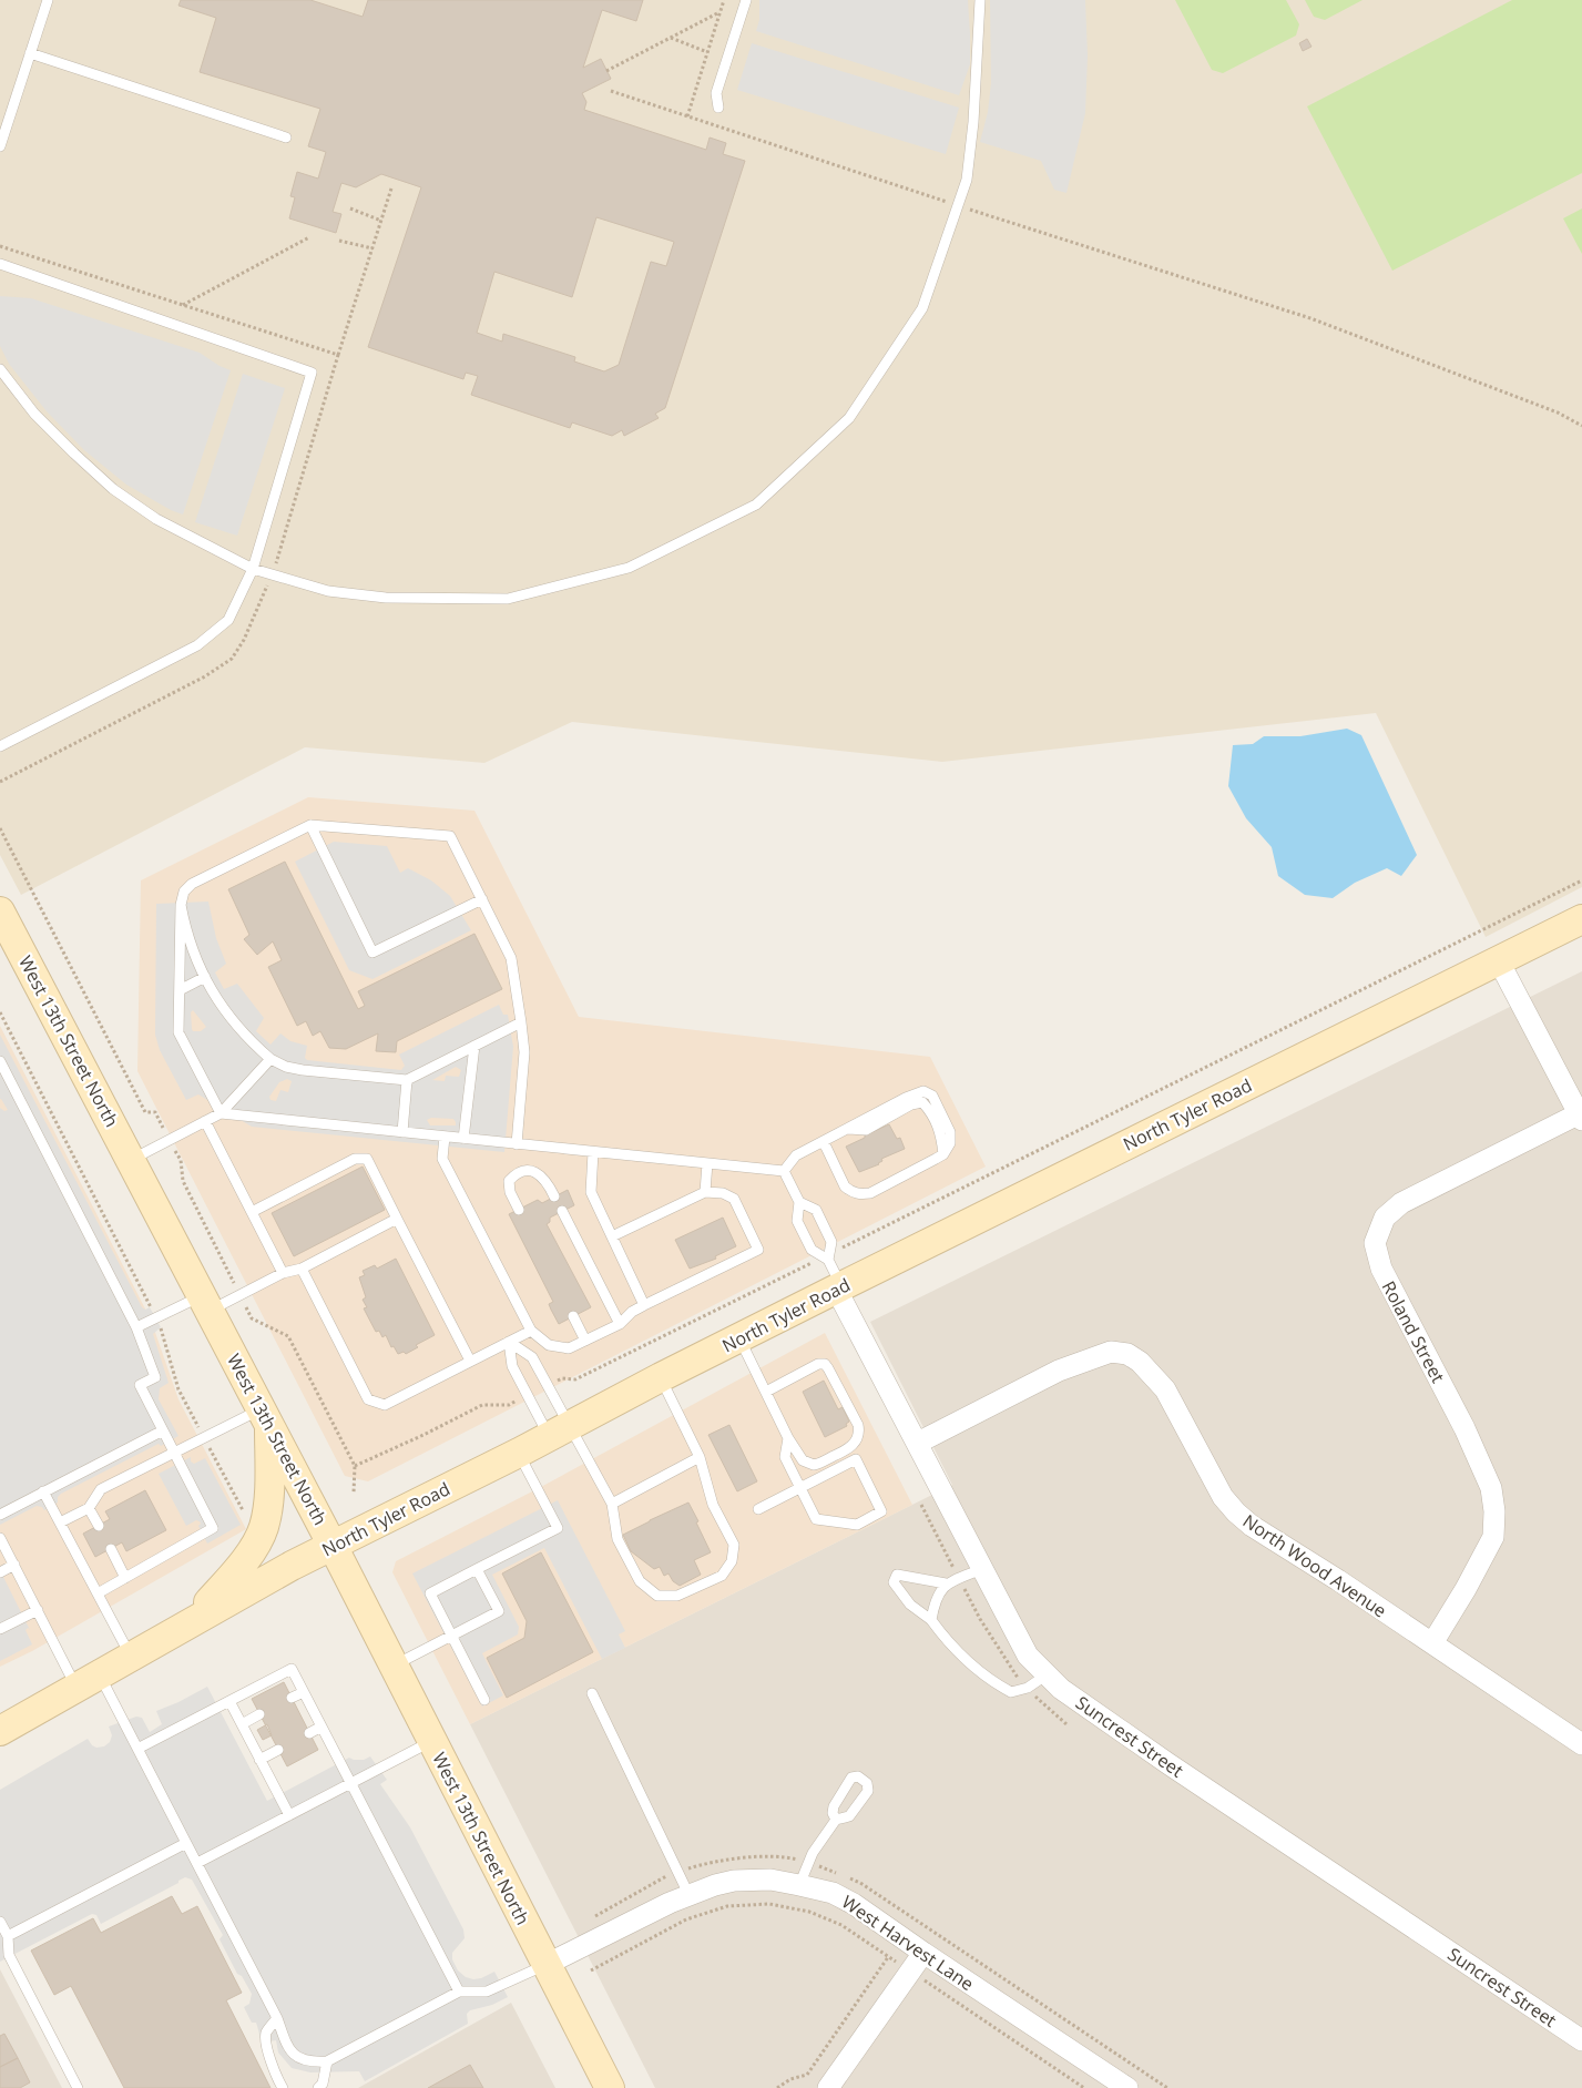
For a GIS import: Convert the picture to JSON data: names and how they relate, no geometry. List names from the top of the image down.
{
  "streets": {
    "main road": ["West 13th Street North", "North Tyler Road"],
    "street": [
      "Roland Street",
      "North Wood Avenue",
      "Suncrest Street",
      "West Harvest Lane"
    ]
  },
  "crossings": [
    ["West 13th Street North", "North Tyler Road"],
    ["West 13th Street North", "West Harvest Lane"],
    ["North Tyler Road", "Suncrest Street"],
    ["Roland Street", "North Wood Avenue"],
    ["North Wood Avenue", "Suncrest Street"]
  ]
}
